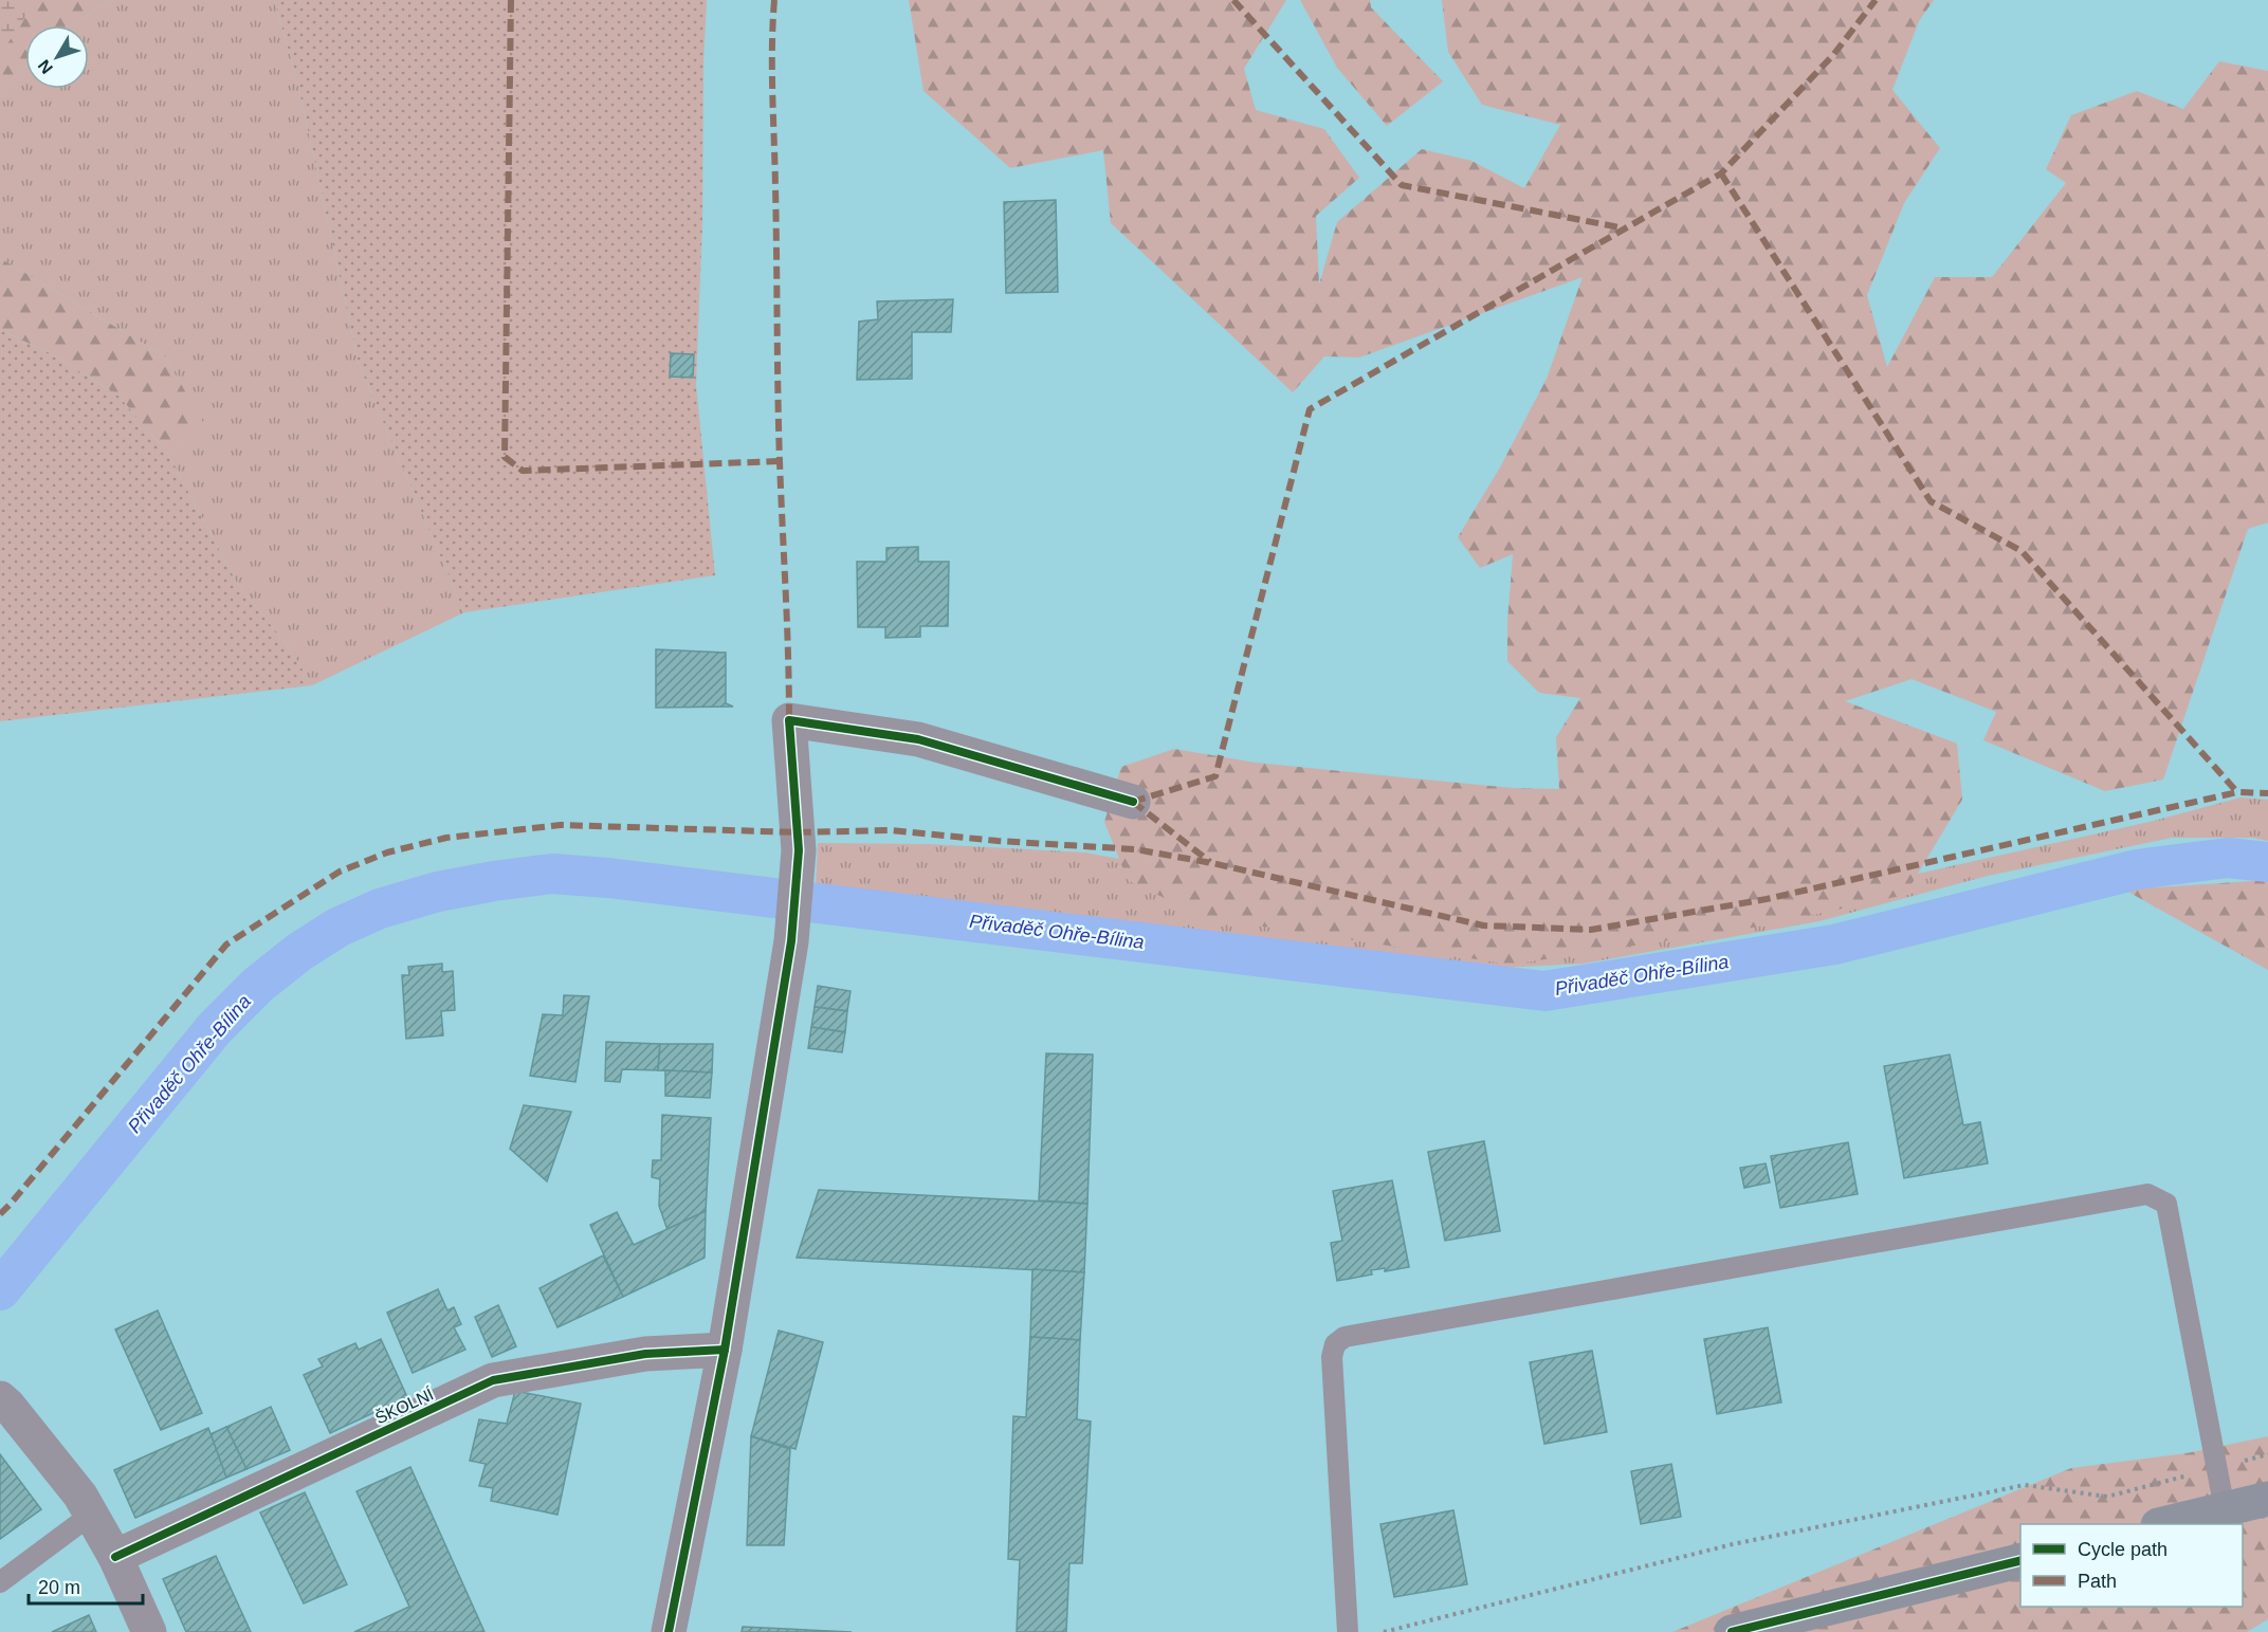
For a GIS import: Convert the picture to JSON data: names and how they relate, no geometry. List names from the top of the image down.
{
  "streets": {
    "street": ["ŠKOLNÍ"]
  },
  "water": ["Přivaděč Ohře-Bílina"],
  "legend": ["Cycle path", "Path"],
  "scale_bar": "20 m",
  "north": "bottom left"
}
